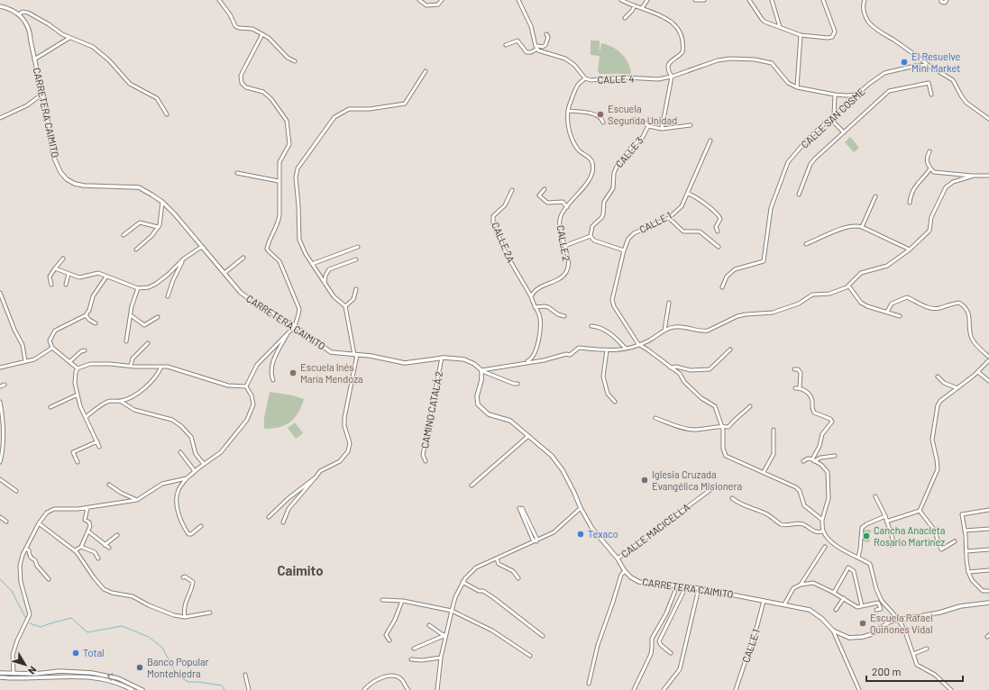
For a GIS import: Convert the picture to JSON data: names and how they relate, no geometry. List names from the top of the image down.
{
  "streets": {
    "street": [
      "CALLE 4",
      "CARRETERA CAIMITO",
      "CALLE SAN COSME",
      "CALLE 3",
      "CALLE 1",
      "CALLE 2A",
      "CALLE 2",
      "CAMINO CATALÁ 2",
      "CALLE MACICELLA"
    ]
  },
  "crossings": [
    ["CALLE 4", "CALLE 2"],
    ["CARRETERA CAIMITO", "CALLE 1"],
    ["CARRETERA CAIMITO", "CAMINO CATALÁ 2"],
    ["CARRETERA CAIMITO", "CALLE MACICELLA"],
    ["CALLE 2A", "CALLE 2"]
  ],
  "districts": ["Caimito"],
  "places": [
    "El Resuelve Mini Market",
    "Escuela Segunda Unidad",
    "Escuela Inés María Mendoza",
    "Iglesia Cruzada Evangélica Misionera",
    "Texaco",
    "Cancha Anacleta Rosario Martínez",
    "Escuela Rafael Quiñones Vidal",
    "Total",
    "Banco Popular Montehiedra"
  ],
  "scale_bar": "200 m",
  "north": "bottom right"
}
